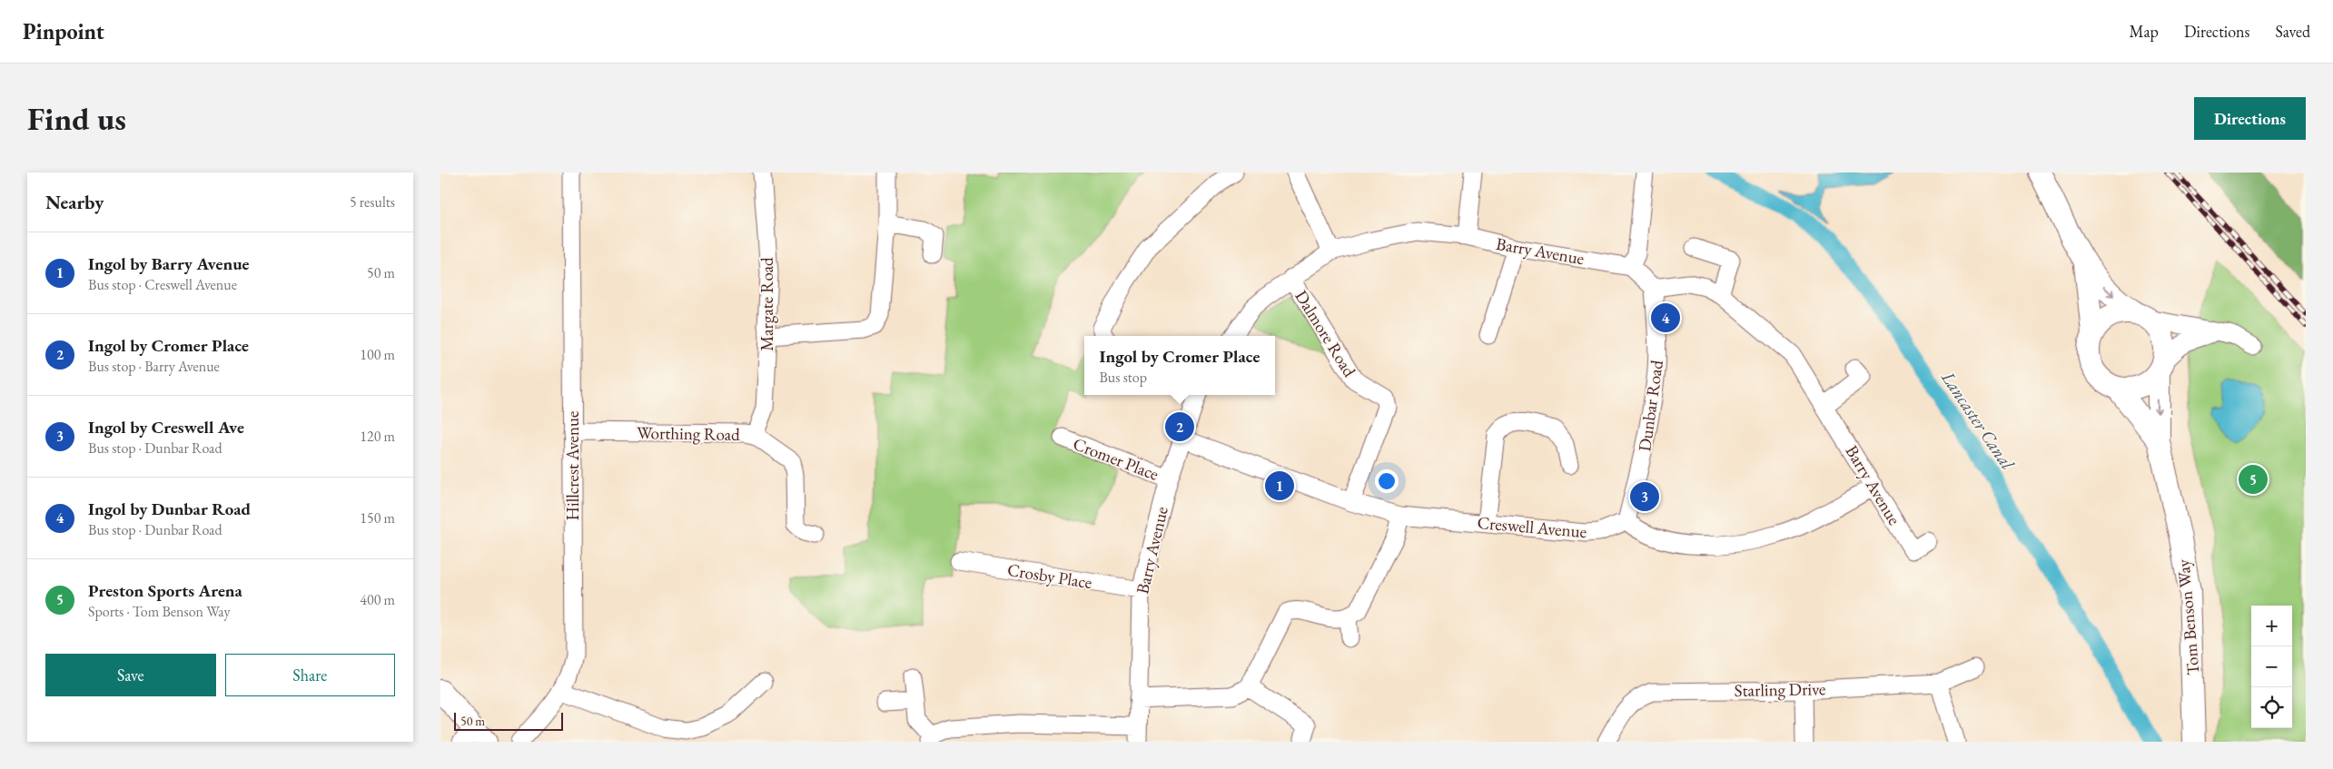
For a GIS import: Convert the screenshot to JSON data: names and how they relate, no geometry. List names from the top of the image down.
{
  "streets": {
    "main road": ["Tom Benson Way"],
    "street": [
      "Barry Avenue",
      "Margate Road",
      "Dalmore Road",
      "Dunbar Road",
      "Worthing Road",
      "Cromer Place",
      "Hillcrest Avenue",
      "Creswell Avenue",
      "Crosby Place",
      "Starling Drive"
    ]
  },
  "crossings": [
    ["Barry Avenue", "Dalmore Road"],
    ["Barry Avenue", "Dunbar Road"],
    ["Barry Avenue", "Cromer Place"],
    ["Barry Avenue", "Creswell Avenue"],
    ["Barry Avenue", "Crosby Place"],
    ["Margate Road", "Worthing Road"],
    ["Dalmore Road", "Creswell Avenue"],
    ["Dunbar Road", "Creswell Avenue"],
    ["Worthing Road", "Hillcrest Avenue"]
  ],
  "water": ["Lancaster Canal"],
  "scale_bar": "50 m",
  "page": {
    "header": "Pinpoint",
    "nav": ["Map", "Directions", "Saved"],
    "buttons": [
      "Directions",
      ["Save", "Share"]
    ],
    "title": "Find us",
    "heading": ["Nearby", "5 results"],
    "list": [
      {
        "mark": "1",
        "name": "Ingol by Barry Avenue",
        "note": "Bus stop · Creswell Avenue",
        "value": "50 m"
      },
      {
        "mark": "2",
        "name": "Ingol by Cromer Place",
        "note": "Bus stop · Barry Avenue",
        "value": "100 m"
      },
      {
        "mark": "3",
        "name": "Ingol by Creswell Ave",
        "note": "Bus stop · Dunbar Road",
        "value": "120 m"
      },
      {
        "mark": "4",
        "name": "Ingol by Dunbar Road",
        "note": "Bus stop · Dunbar Road",
        "value": "150 m"
      },
      {
        "mark": "5",
        "name": "Preston Sports Arena",
        "note": "Sports · Tom Benson Way",
        "value": "400 m"
      }
    ],
    "pins": [
      "4",
      "2",
      "5",
      "1",
      "3"
    ],
    "popup": ["Ingol by Cromer Place", "Bus stop"],
    "map_buttons": ["+", "−"],
    "scale": "50 m"
  }
}
